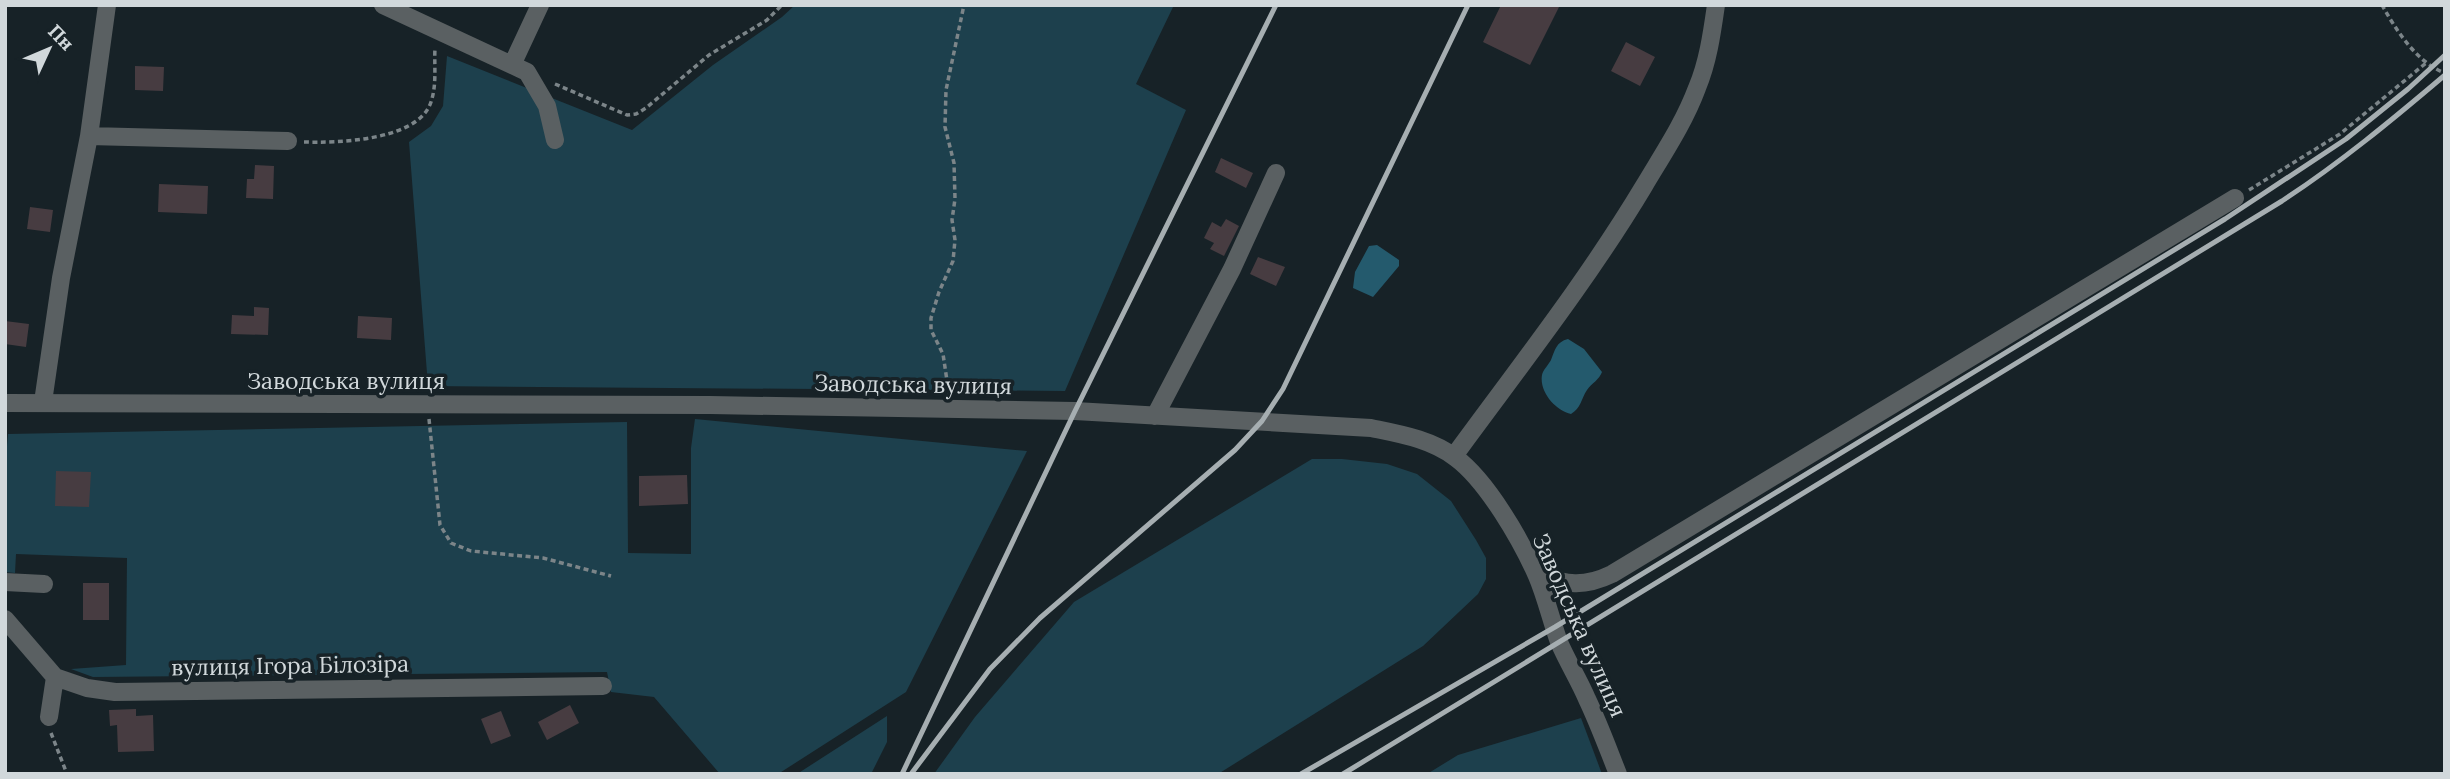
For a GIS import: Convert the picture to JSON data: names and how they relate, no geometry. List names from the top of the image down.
{
  "streets": {
    "street": ["Заводська вулиця", "вулиця Ігора Білозіра"]
  },
  "north": "top right"
}
